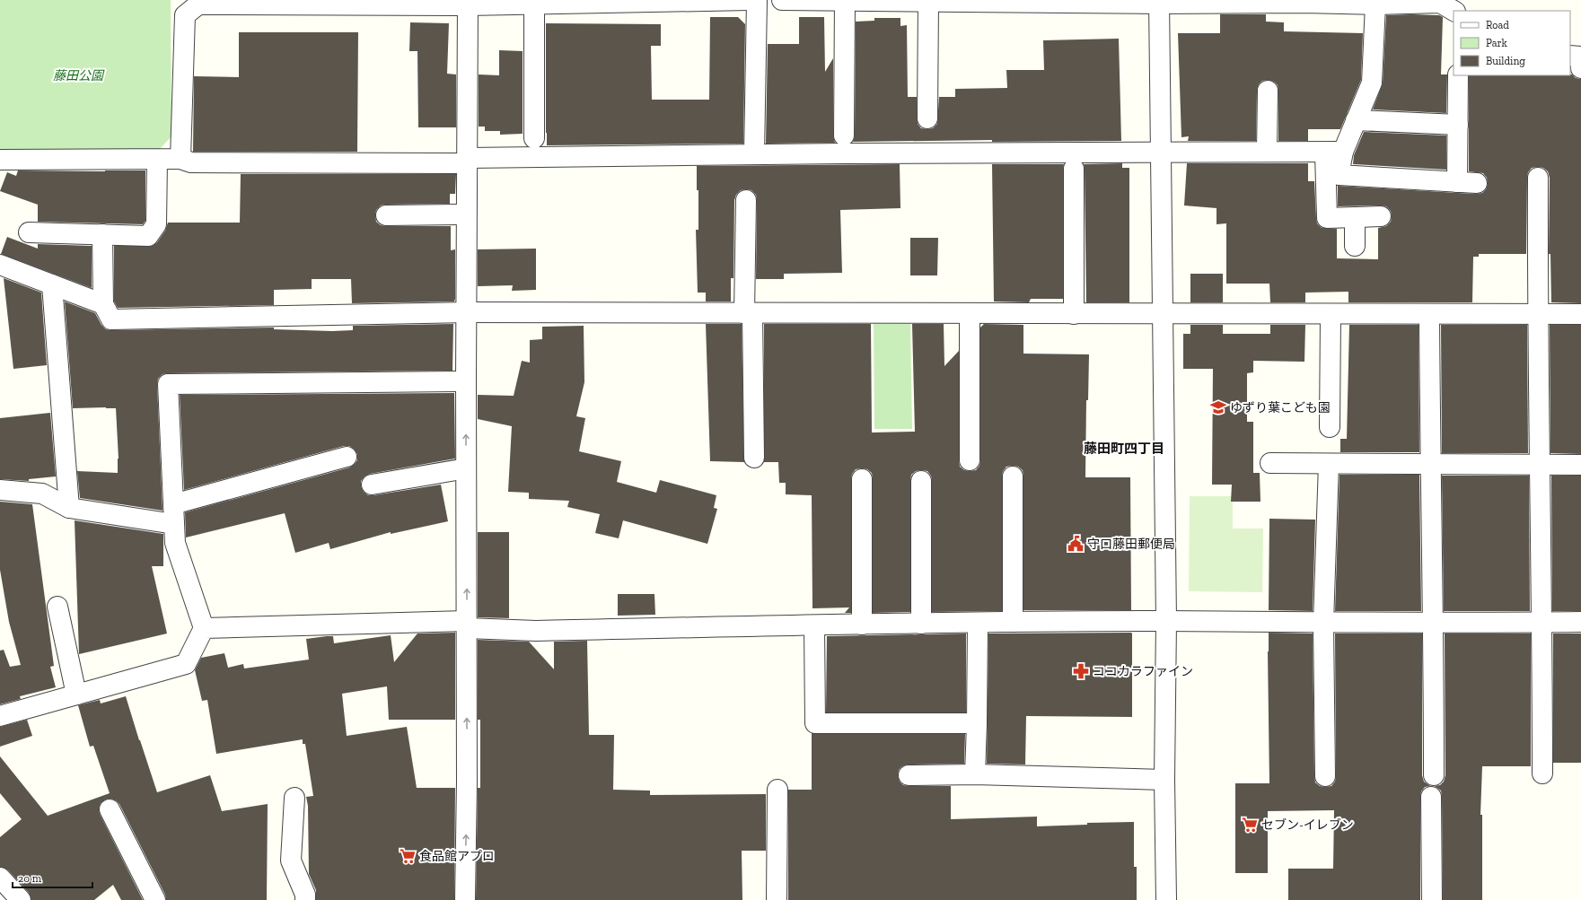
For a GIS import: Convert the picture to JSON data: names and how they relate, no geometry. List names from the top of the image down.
{
  "districts": ["藤田町四丁目"],
  "parks": ["藤田公園"],
  "places": {
    "school or university": ["ゆずり葉こども園"],
    "public building": ["守口藤田郵便局"],
    "pharmacy": ["ココカラファイン"],
    "supermarket": ["セブン-イレブン", "食品館アプロ"]
  },
  "legend": ["Road", "Park", "Building"],
  "scale_bar": "20 m"
}
